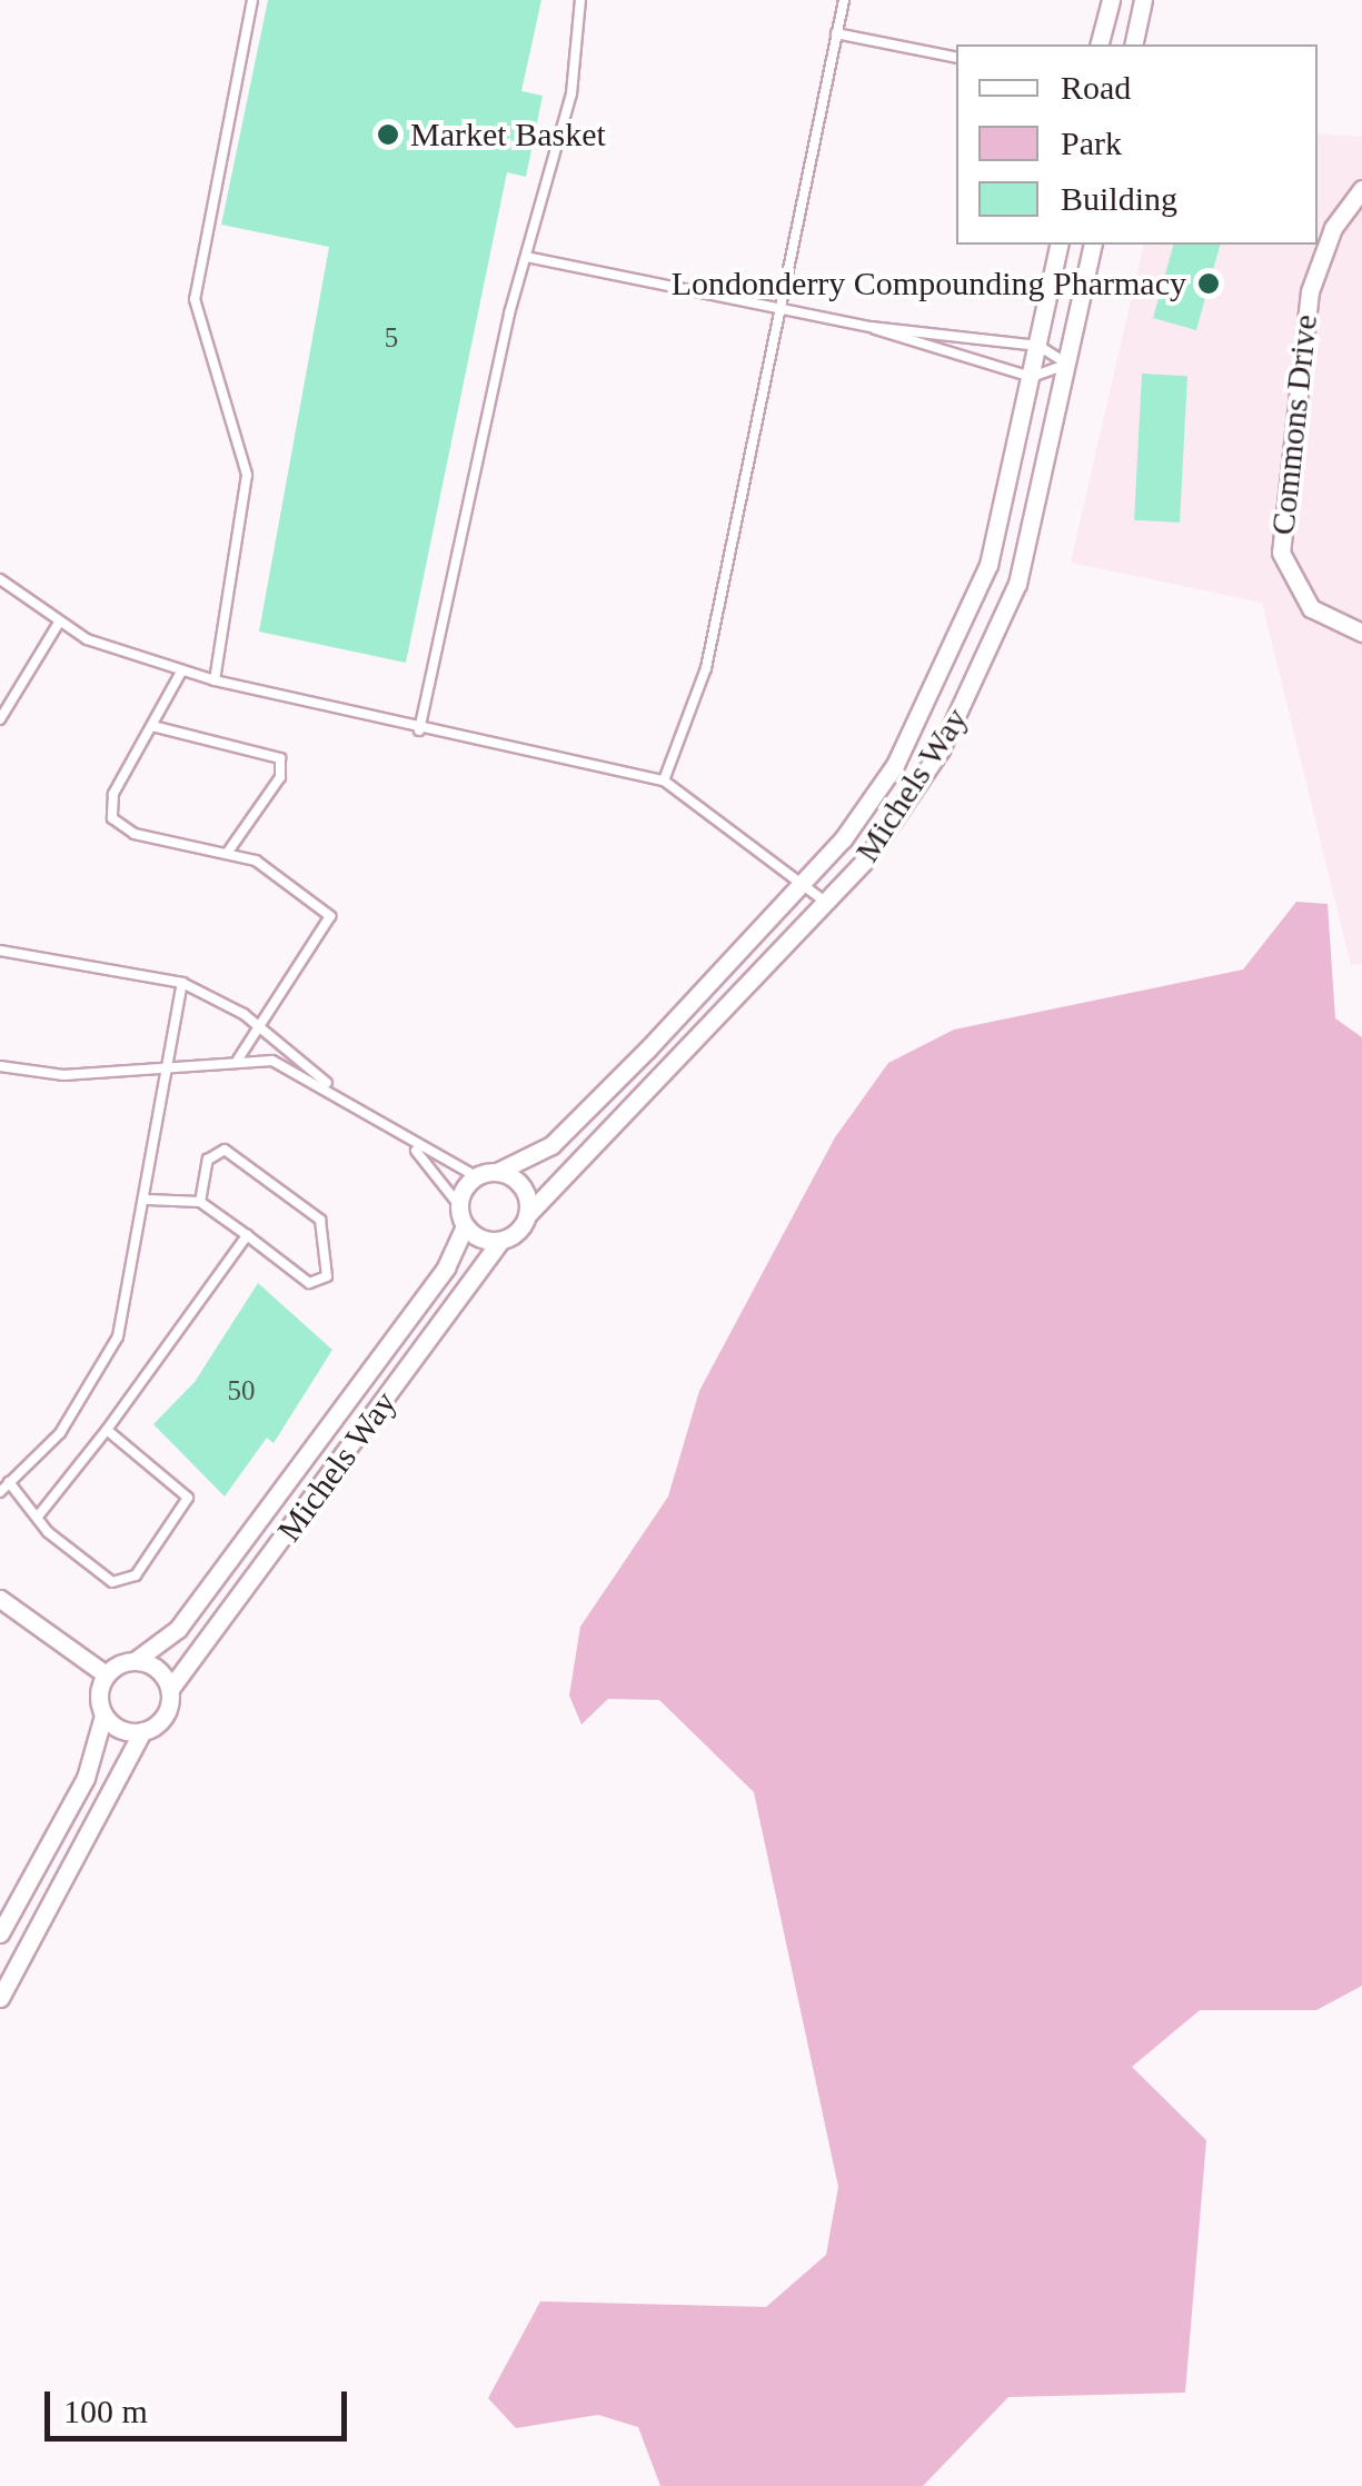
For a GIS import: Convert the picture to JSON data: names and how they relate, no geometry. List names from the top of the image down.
{
  "streets": {
    "street": ["Commons Drive", "Michels Way"]
  },
  "places": ["Market Basket", "Londonderry Compounding Pharmacy"],
  "house_numbers": ["5", "50"],
  "legend": ["Road", "Park", "Building"],
  "scale_bar": "100 m"
}
